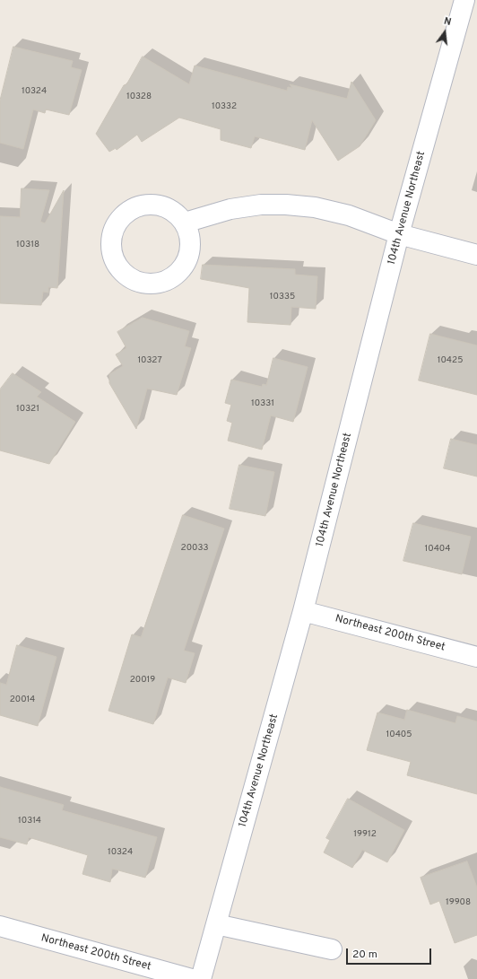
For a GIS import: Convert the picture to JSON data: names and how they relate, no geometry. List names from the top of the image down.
{
  "streets": {
    "street": ["104th Avenue Northeast", "Northeast 200th Street"]
  },
  "crossings": [
    ["104th Avenue Northeast", "Northeast 200th Street"]
  ],
  "house_numbers": [
    "10324",
    "10328",
    "10332",
    "10318",
    "10335",
    "10327",
    "10425",
    "10331",
    "10321",
    "20033",
    "10404",
    "20019",
    "20014",
    "10405",
    "10314",
    "19912",
    "10324",
    "19908"
  ],
  "scale_bar": "20 m",
  "north": "top"
}
